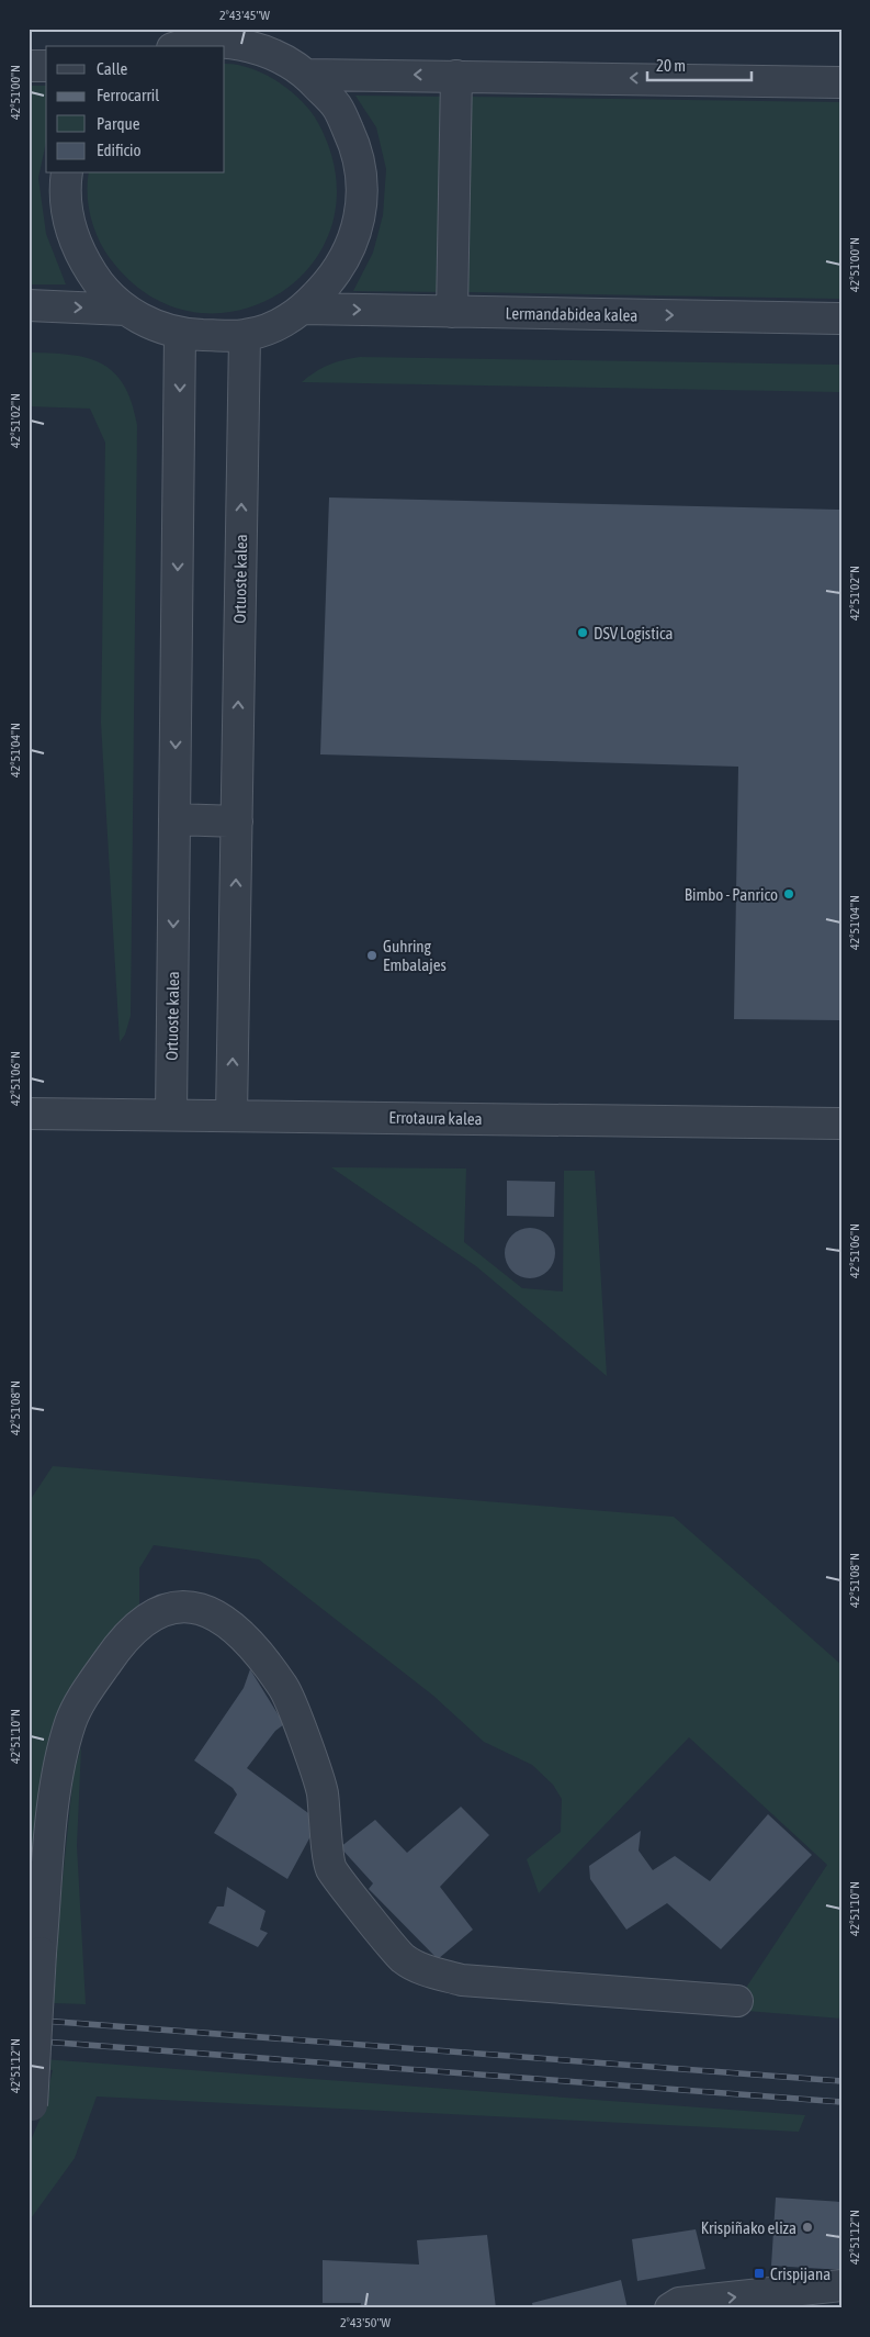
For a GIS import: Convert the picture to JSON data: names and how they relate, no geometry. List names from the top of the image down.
{
  "streets": {
    "street": ["Lermandabidea kalea", "Ortuoste kalea", "Errotaura kalea"]
  },
  "crossings": [
    ["Ortuoste kalea", "Errotaura kalea"]
  ],
  "places": {
    "other": [
      "DSV Logistica",
      "Bimbo - Panrico",
      "Guhring Embalajes",
      "Krispiñako eliza"
    ],
    "transit": ["Crispijana"]
  },
  "legend": [
    "Calle",
    "Ferrocarril",
    "Parque",
    "Edificio"
  ],
  "scale_bar": "20 m",
  "coordinates": [
    "2°43'45\"W",
    "42°51'00\"N",
    "42°51'02\"N",
    "42°51'04\"N",
    "42°51'06\"N",
    "42°51'08\"N",
    "42°51'10\"N",
    "42°51'12\"N",
    "2°43'50\"W"
  ]
}
